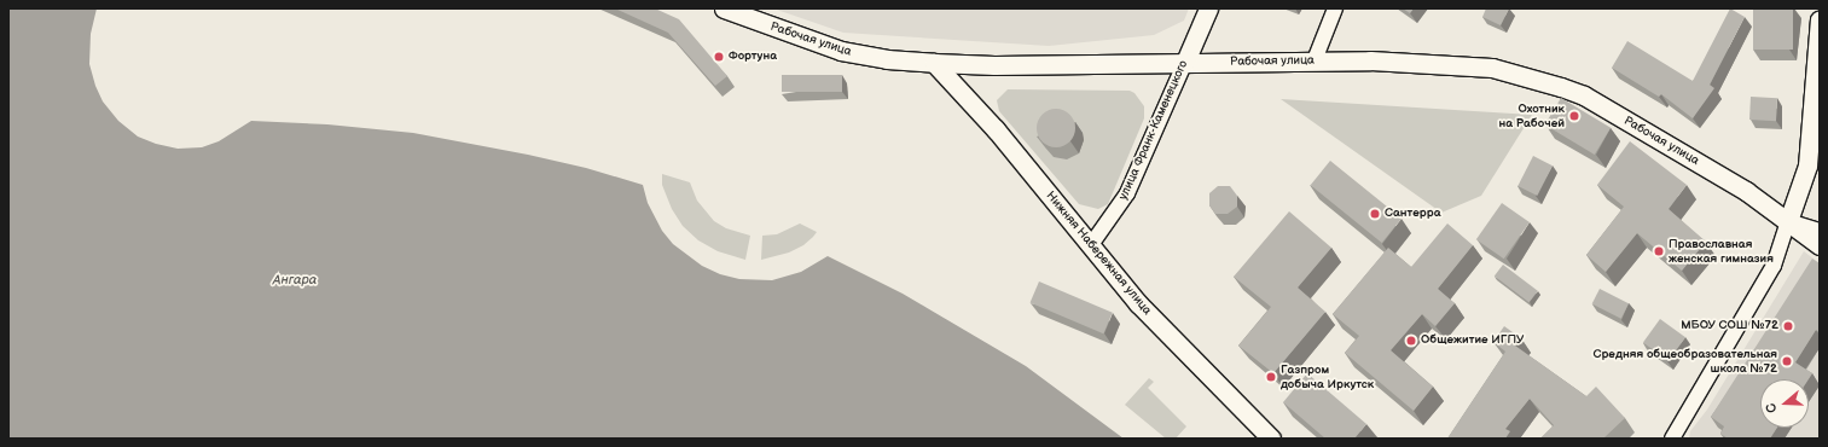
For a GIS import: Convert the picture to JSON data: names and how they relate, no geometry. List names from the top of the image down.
{
  "streets": {
    "main road": ["Рабочая улица", "улица Франк-Каменецкого", "Нижняя Набережная улица"]
  },
  "crossings": [
    ["Рабочая улица", "улица Франк-Каменецкого"],
    ["Рабочая улица", "Нижняя Набережная улица"],
    ["улица Франк-Каменецкого", "Нижняя Набережная улица"]
  ],
  "water": ["Ангара"],
  "places": [
    "Фортуна",
    "Охотник на Рабочей",
    "Сантерра",
    "Православная женская гимназия",
    "МБОУ СОШ №72",
    "Общежитие ИГПУ",
    "Средняя общеобразовательная школа №72",
    "Газпром добыча Иркутск"
  ],
  "north": "left"
}
